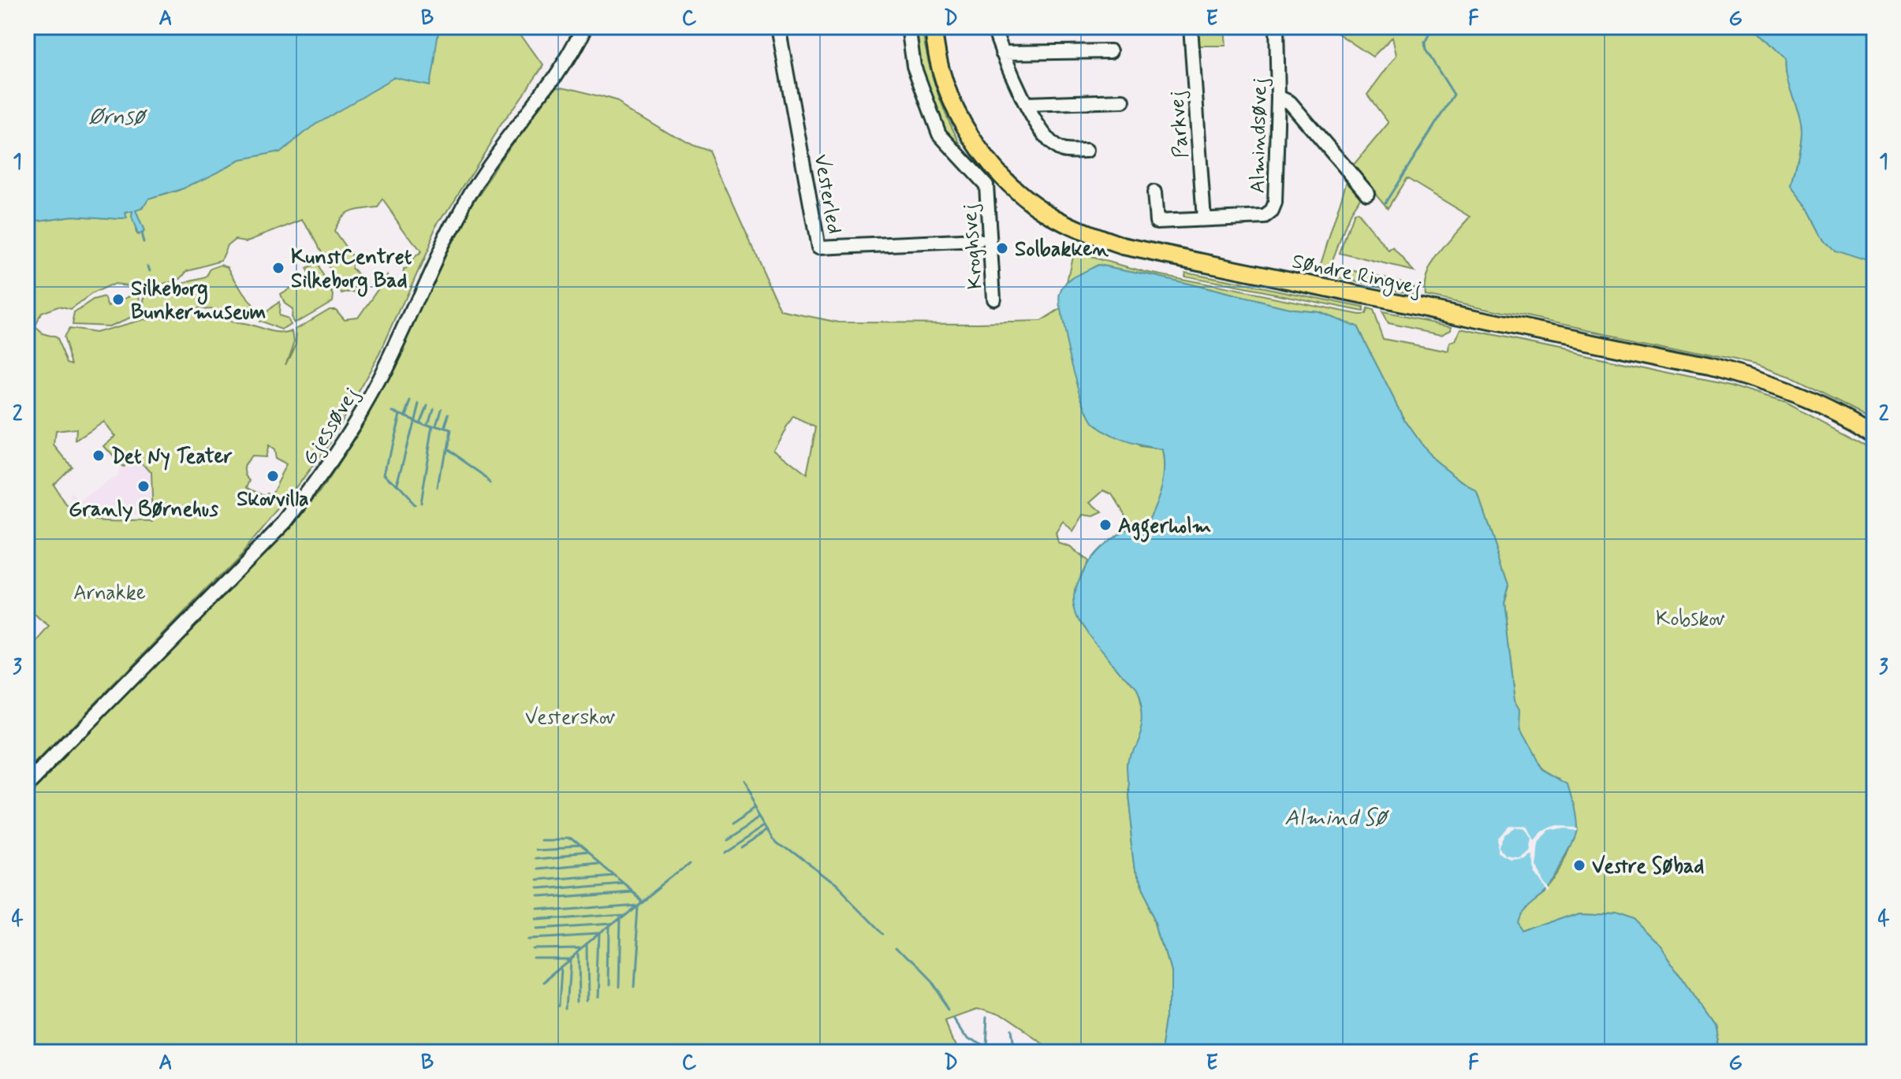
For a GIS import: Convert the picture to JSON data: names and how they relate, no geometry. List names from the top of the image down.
{
  "streets": {
    "main road": ["Søndre Ringvej"],
    "street": [
      "Parkvej",
      "Almindsøvej",
      "Vesterled",
      "Kroghsvej",
      "Gjessøvej"
    ]
  },
  "crossings": [
    ["Parkvej", "Almindsøvej"]
  ],
  "water": ["Ørnsø", "Almind Sø"],
  "parks": ["Arnakke", "Kobskov", "Vesterskov"],
  "places": [
    "Solbakken",
    "KunstCentret Silkeborg Bad",
    "Silkeborg Bunkermuseum",
    "Det Ny Teater",
    "Skovvilla",
    "Granly Børnehus",
    "Aggerholm",
    "Vestre Søbad"
  ],
  "grid": {
    "columns": [
      "A",
      "B",
      "C",
      "D",
      "E",
      "F",
      "G"
    ],
    "rows": [
      "1",
      "2",
      "3",
      "4"
    ]
  }
}
